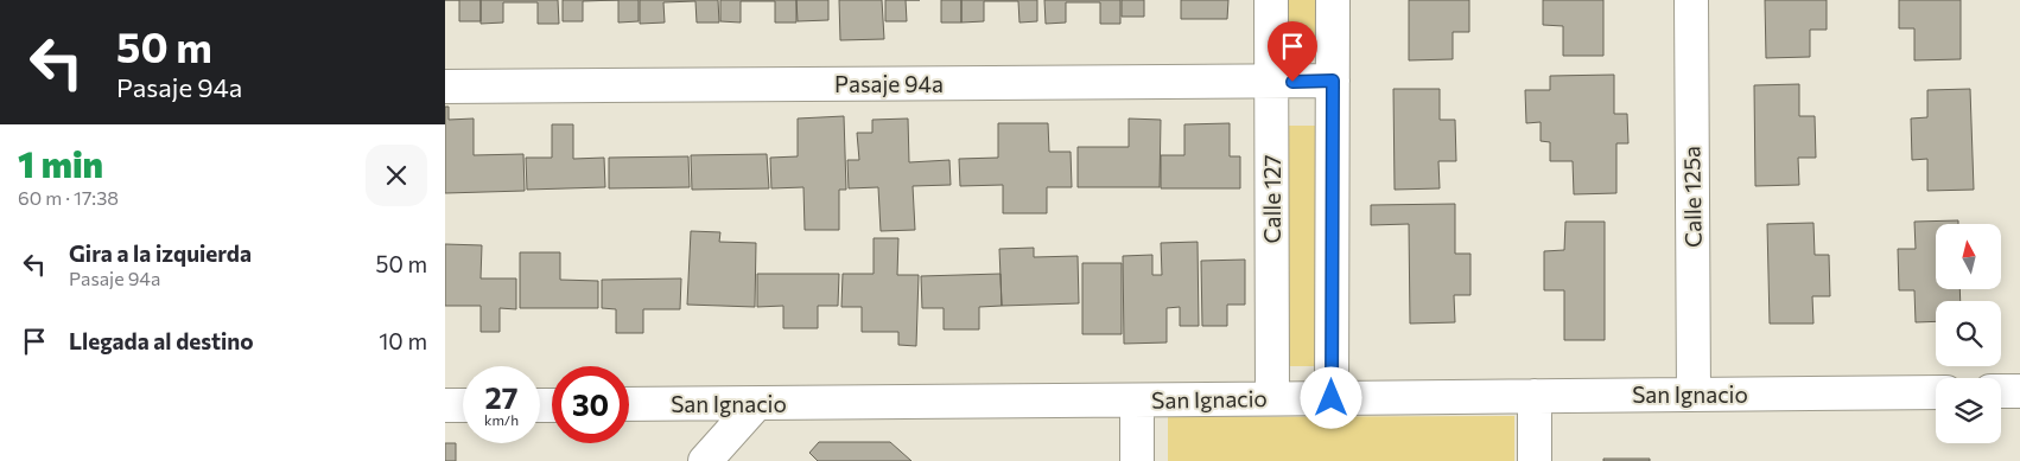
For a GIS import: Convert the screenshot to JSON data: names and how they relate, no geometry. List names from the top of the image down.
{
  "streets": {
    "street": [
      "Pasaje 94a",
      "Calle 125a",
      "Calle 127",
      "San Ignacio"
    ]
  },
  "crossings": [
    ["Pasaje 94a", "Calle 127"],
    ["Calle 125a", "San Ignacio"],
    ["Calle 127", "San Ignacio"]
  ],
  "north": "top",
  "page": {
    "turn": ["50 m", "Pasaje 94a"],
    "heading": ["1 min", "60 m · 17:38"],
    "list": [
      {
        "name": "Gira a la izquierda",
        "note": "Pasaje 94a",
        "value": "50 m"
      },
      {
        "name": "Llegada al destino",
        "value": "10 m"
      }
    ],
    "speed": "27 km/h",
    "limit": "30"
  }
}
